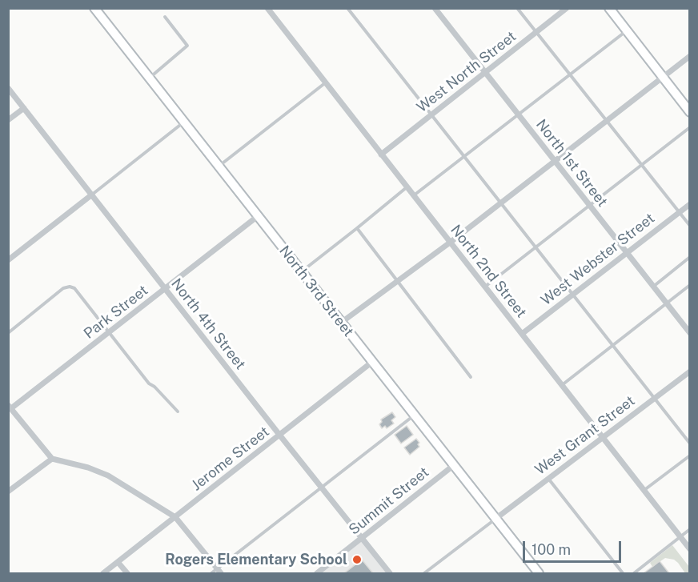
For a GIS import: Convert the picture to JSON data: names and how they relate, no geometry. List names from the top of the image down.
{
  "streets": {
    "street": [
      "West North Street",
      "North 1st Street",
      "West Webster Street",
      "North 2nd Street",
      "North 3rd Street",
      "Park Street",
      "North 4th Street",
      "West Grant Street",
      "Jerome Street",
      "Summit Street"
    ]
  },
  "crossings": [
    ["West North Street", "North 1st Street"],
    ["West North Street", "North 2nd Street"],
    ["North 1st Street", "West Webster Street"],
    ["West Webster Street", "North 2nd Street"],
    ["North 2nd Street", "West Grant Street"],
    ["North 3rd Street", "Park Street"],
    ["North 3rd Street", "West Grant Street"],
    ["North 3rd Street", "Jerome Street"],
    ["North 3rd Street", "Summit Street"],
    ["Park Street", "North 4th Street"],
    ["North 4th Street", "Jerome Street"],
    ["North 4th Street", "Summit Street"]
  ],
  "places": ["Rogers Elementary School"],
  "scale_bar": "100 m"
}
